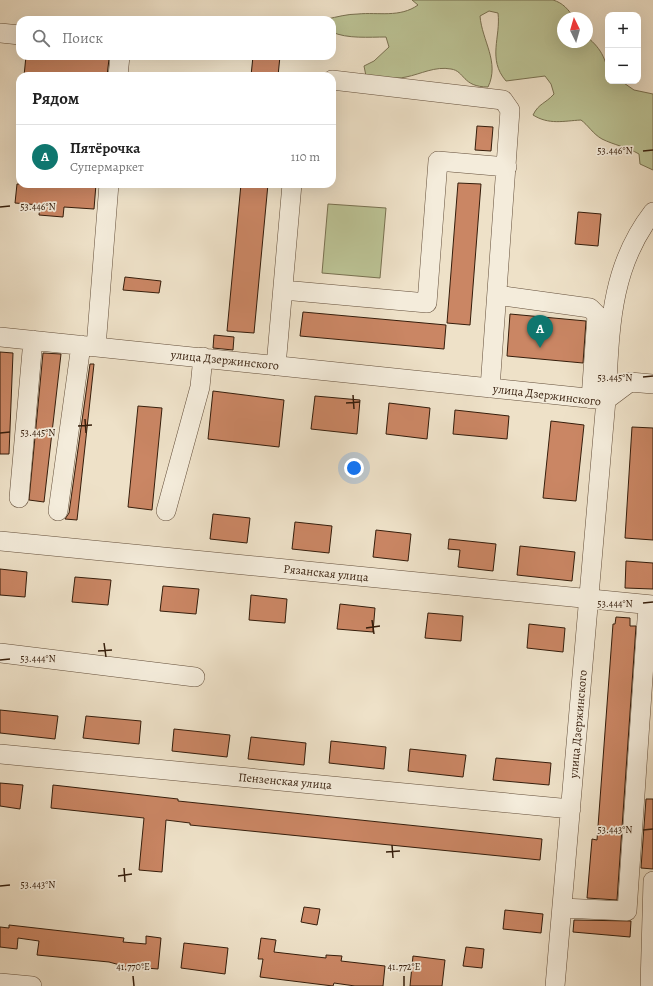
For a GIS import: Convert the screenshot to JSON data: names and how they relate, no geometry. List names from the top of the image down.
{
  "streets": {
    "street": ["улица Дзержинского", "Рязанская улица", "Пензенская улица"]
  },
  "crossings": [
    ["улица Дзержинского", "Рязанская улица"],
    ["улица Дзержинского", "Пензенская улица"]
  ],
  "north": "top",
  "page": {
    "map_buttons": ["+", "−"],
    "search": "Поиск",
    "heading": "Рядом",
    "list": [
      {
        "mark": "A",
        "name": "Пятёрочка",
        "note": "Супермаркет",
        "value": "110 m"
      }
    ],
    "pins": "A"
  },
  "coordinates": [
    "53.446°N",
    "53.445°N",
    "53.444°N",
    "53.443°N",
    "41.770°E",
    "41.772°E"
  ]
}
